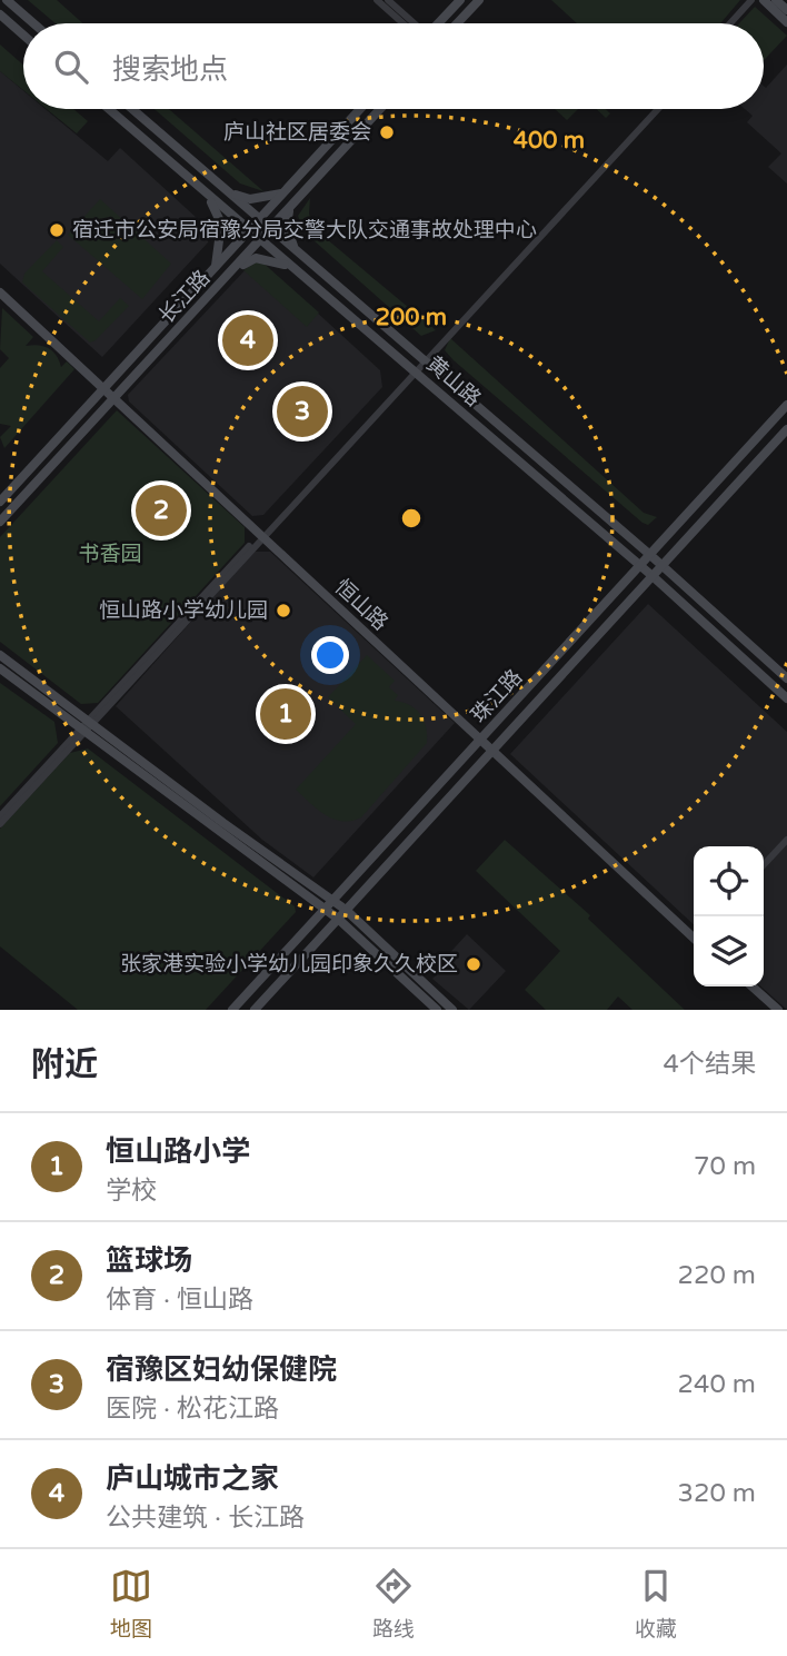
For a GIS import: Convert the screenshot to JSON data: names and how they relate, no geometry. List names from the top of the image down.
{
  "streets": {
    "street": [
      "长江路",
      "黄山路",
      "恒山路",
      "珠江路"
    ]
  },
  "crossings": [
    ["长江路", "黄山路"],
    ["长江路", "恒山路"],
    ["黄山路", "珠江路"],
    ["恒山路", "珠江路"]
  ],
  "parks": ["书香园"],
  "places": [
    "庐山社区居委会",
    "宿迁市公安局宿豫分局交警大队交通事故处理中心",
    "恒山路小学幼儿园",
    "张家港实验小学幼儿园印象久久校区"
  ],
  "page": {
    "search": "搜索地点",
    "pins": [
      "4",
      "3",
      "2",
      "1"
    ],
    "heading": ["附近", "4个结果"],
    "list": [
      {
        "mark": "1",
        "name": "恒山路小学",
        "note": "学校",
        "value": "70 m"
      },
      {
        "mark": "2",
        "name": "篮球场",
        "note": "体育 · 恒山路",
        "value": "220 m"
      },
      {
        "mark": "3",
        "name": "宿豫区妇幼保健院",
        "note": "医院 · 松花江路",
        "value": "240 m"
      },
      {
        "mark": "4",
        "name": "庐山城市之家",
        "note": "公共建筑 · 长江路",
        "value": "320 m"
      }
    ],
    "nav": ["地图", "路线", "收藏"]
  },
  "rings": ["400 m", "200 m"]
}
